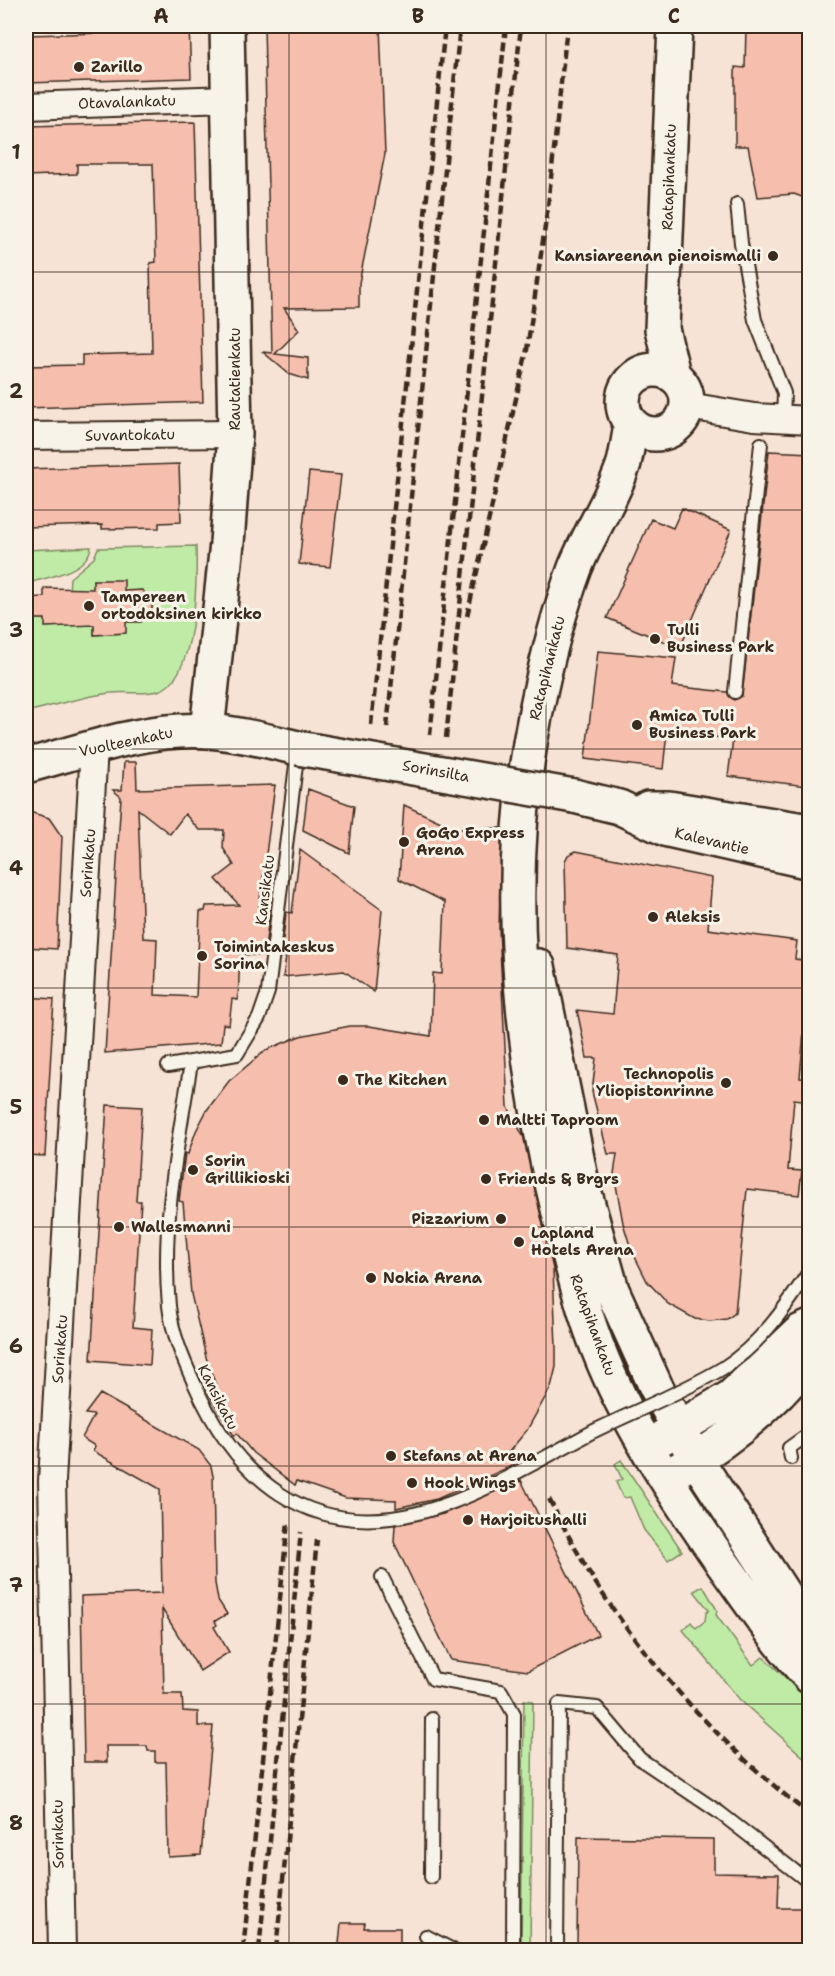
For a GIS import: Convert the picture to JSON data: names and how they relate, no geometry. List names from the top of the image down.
{
  "streets": {
    "main road": [
      "Ratapihankatu",
      "Rautatienkatu",
      "Vuolteenkatu",
      "Sorinsilta",
      "Kalevantie"
    ],
    "street": ["Otavalankatu", "Suvantokatu", "Sorinkatu"],
    "lane": ["Kansikatu"]
  },
  "crossings": [
    ["Otavalankatu", "Rautatienkatu"],
    ["Rautatienkatu", "Suvantokatu"],
    ["Rautatienkatu", "Vuolteenkatu"],
    ["Vuolteenkatu", "Sorinsilta"],
    ["Vuolteenkatu", "Sorinkatu"],
    ["Vuolteenkatu", "Kansikatu"],
    ["Sorinsilta", "Kalevantie"],
    ["Sorinsilta", "Kansikatu"]
  ],
  "places": [
    "Zarillo",
    "Kansiareenan pienoismalli",
    "Tampereen ortodoksinen kirkko",
    "Tulli Business Park",
    "Amica Tulli Business Park",
    "GoGo Express Arena",
    "Aleksis",
    "Toimintakeskus Sorina",
    "The Kitchen",
    "Technopolis Yliopistonrinne",
    "Maltti Taproom",
    "Sorin Grillikioski",
    "Friends & Brgrs",
    "Pizzarium",
    "Wallesmanni",
    "Lapland Hotels Arena",
    "Nokia Arena",
    "Stefans at Arena",
    "Hook Wings",
    "Harjoitushalli"
  ],
  "grid": {
    "columns": ["A", "B", "C"],
    "rows": [
      "1",
      "2",
      "3",
      "4",
      "5",
      "6",
      "7",
      "8"
    ]
  }
}
